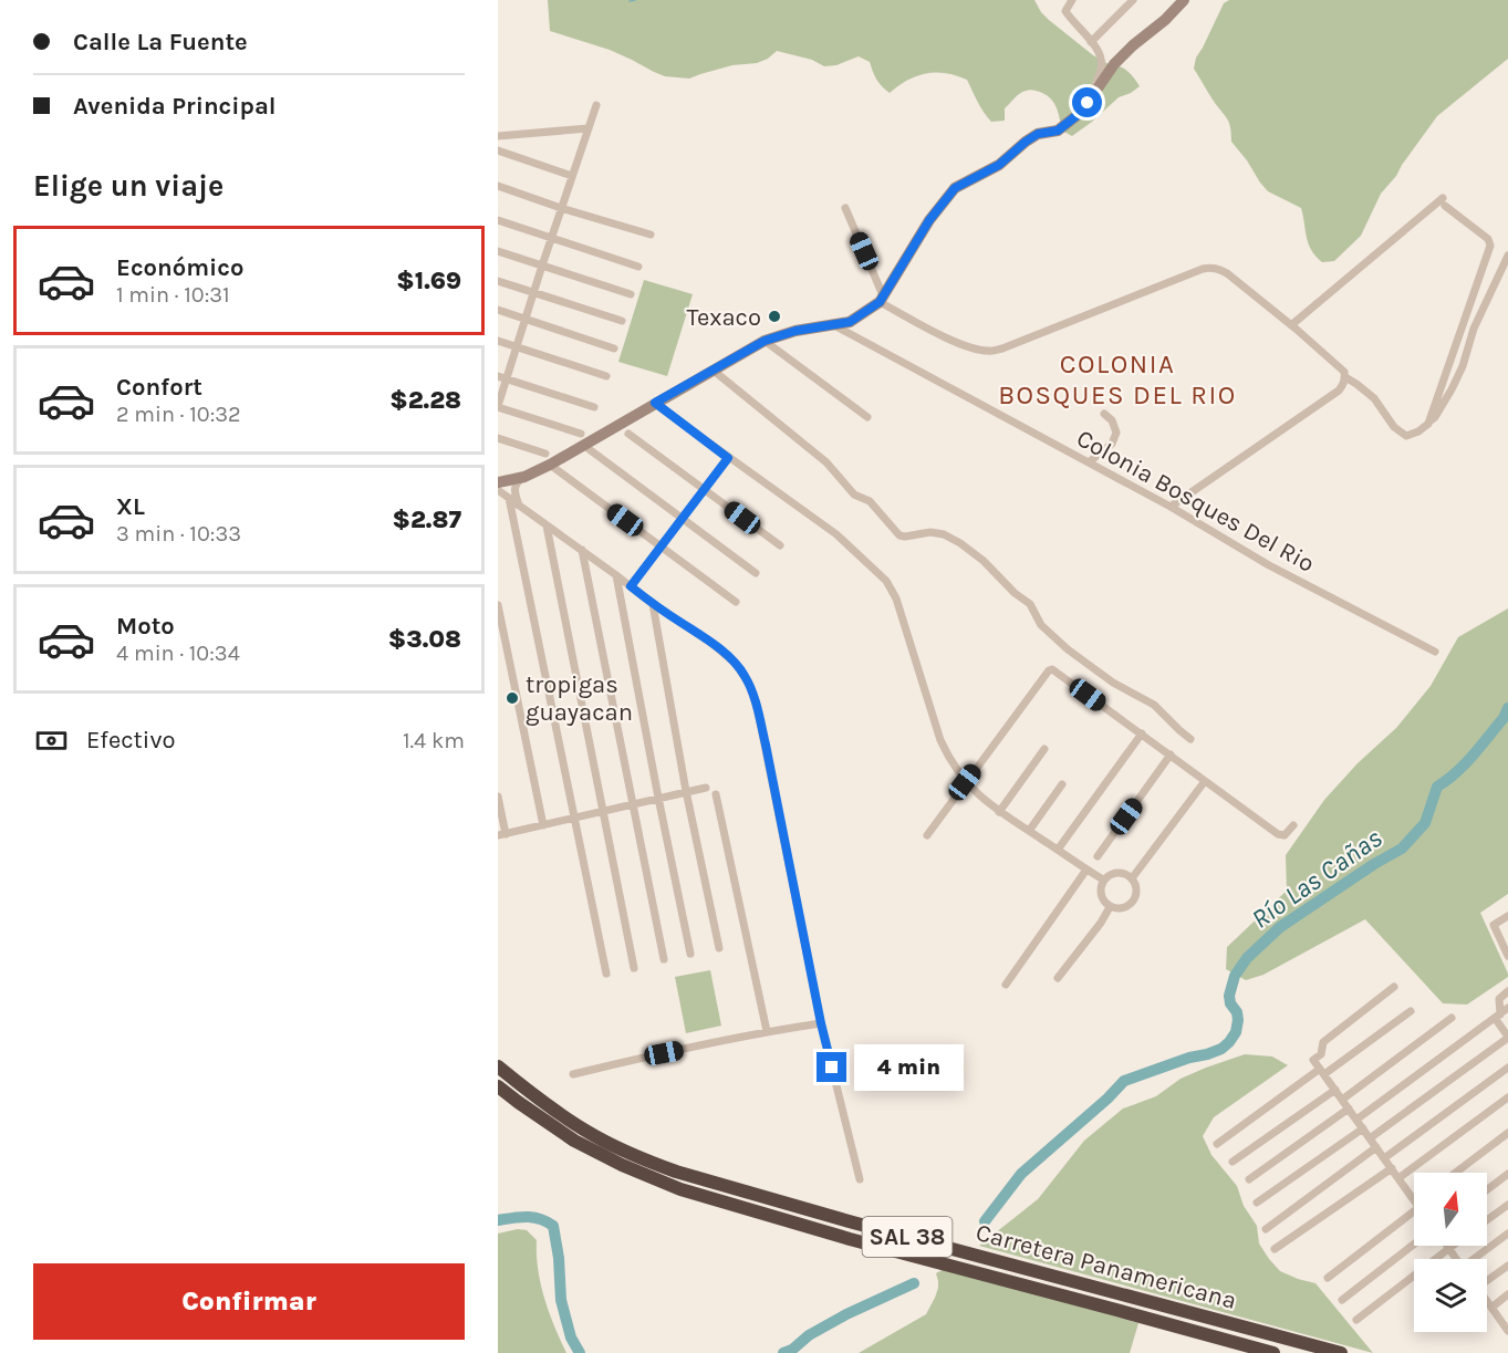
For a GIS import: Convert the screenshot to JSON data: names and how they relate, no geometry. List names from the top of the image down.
{
  "streets": {
    "highway": ["SAL 38", "Carretera Panamericana"],
    "street": ["Colonia Bosques Del Rio"]
  },
  "districts": ["COLONIA BOSQUES DEL RIO"],
  "water": ["Río Las Cañas"],
  "places": ["Texaco", "tropigas guayacan"],
  "north": "top",
  "page": {
    "banner": ["Calle La Fuente", "Avenida Principal"],
    "heading": "Elige un viaje",
    "list": [
      {
        "name": "Económico",
        "note": "1 min · 10:31",
        "value": "$1.69"
      },
      {
        "name": "Confort",
        "note": "2 min · 10:32",
        "value": "$2.28"
      },
      {
        "name": "XL",
        "note": "3 min · 10:33",
        "value": "$2.87"
      },
      {
        "name": "Moto",
        "note": "4 min · 10:34",
        "value": "$3.08"
      }
    ],
    "pay": ["Efectivo", "1.4 km"],
    "bubble": "4 min",
    "buttons": "Confirmar"
  }
}
